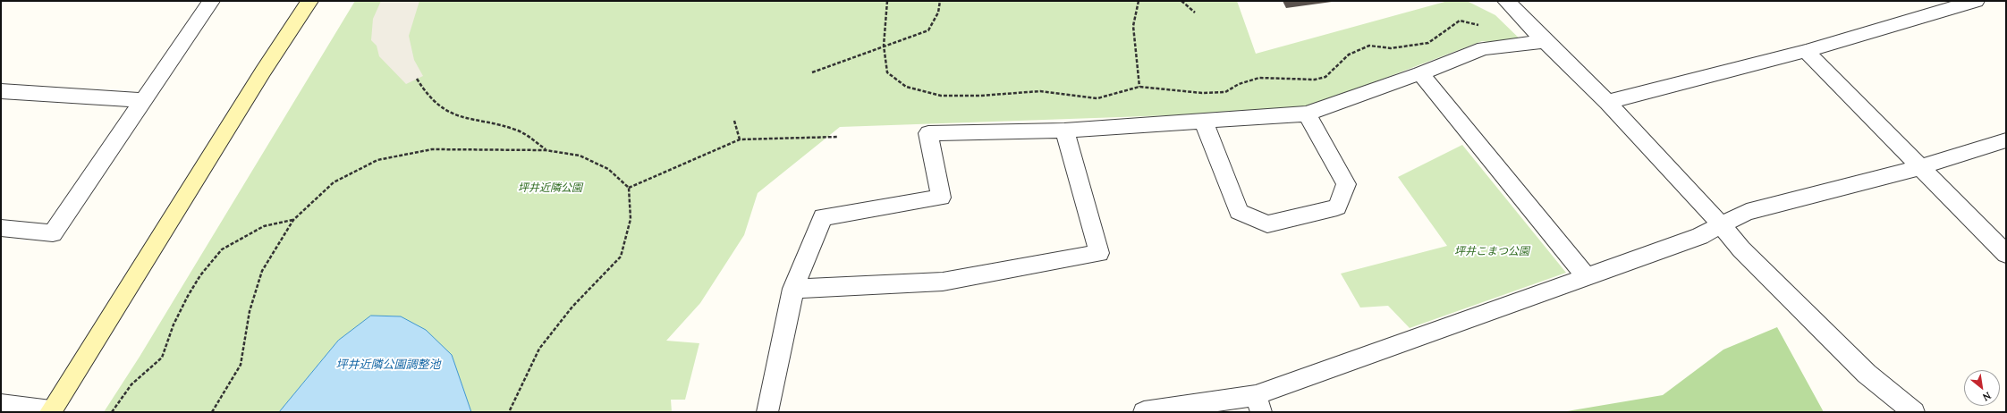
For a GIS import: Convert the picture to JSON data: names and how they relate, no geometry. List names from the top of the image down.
{
  "water": ["坪井近隣公園調整池"],
  "parks": ["坪井近隣公園", "坪井こまつ公園"],
  "north": "bottom right"
}
